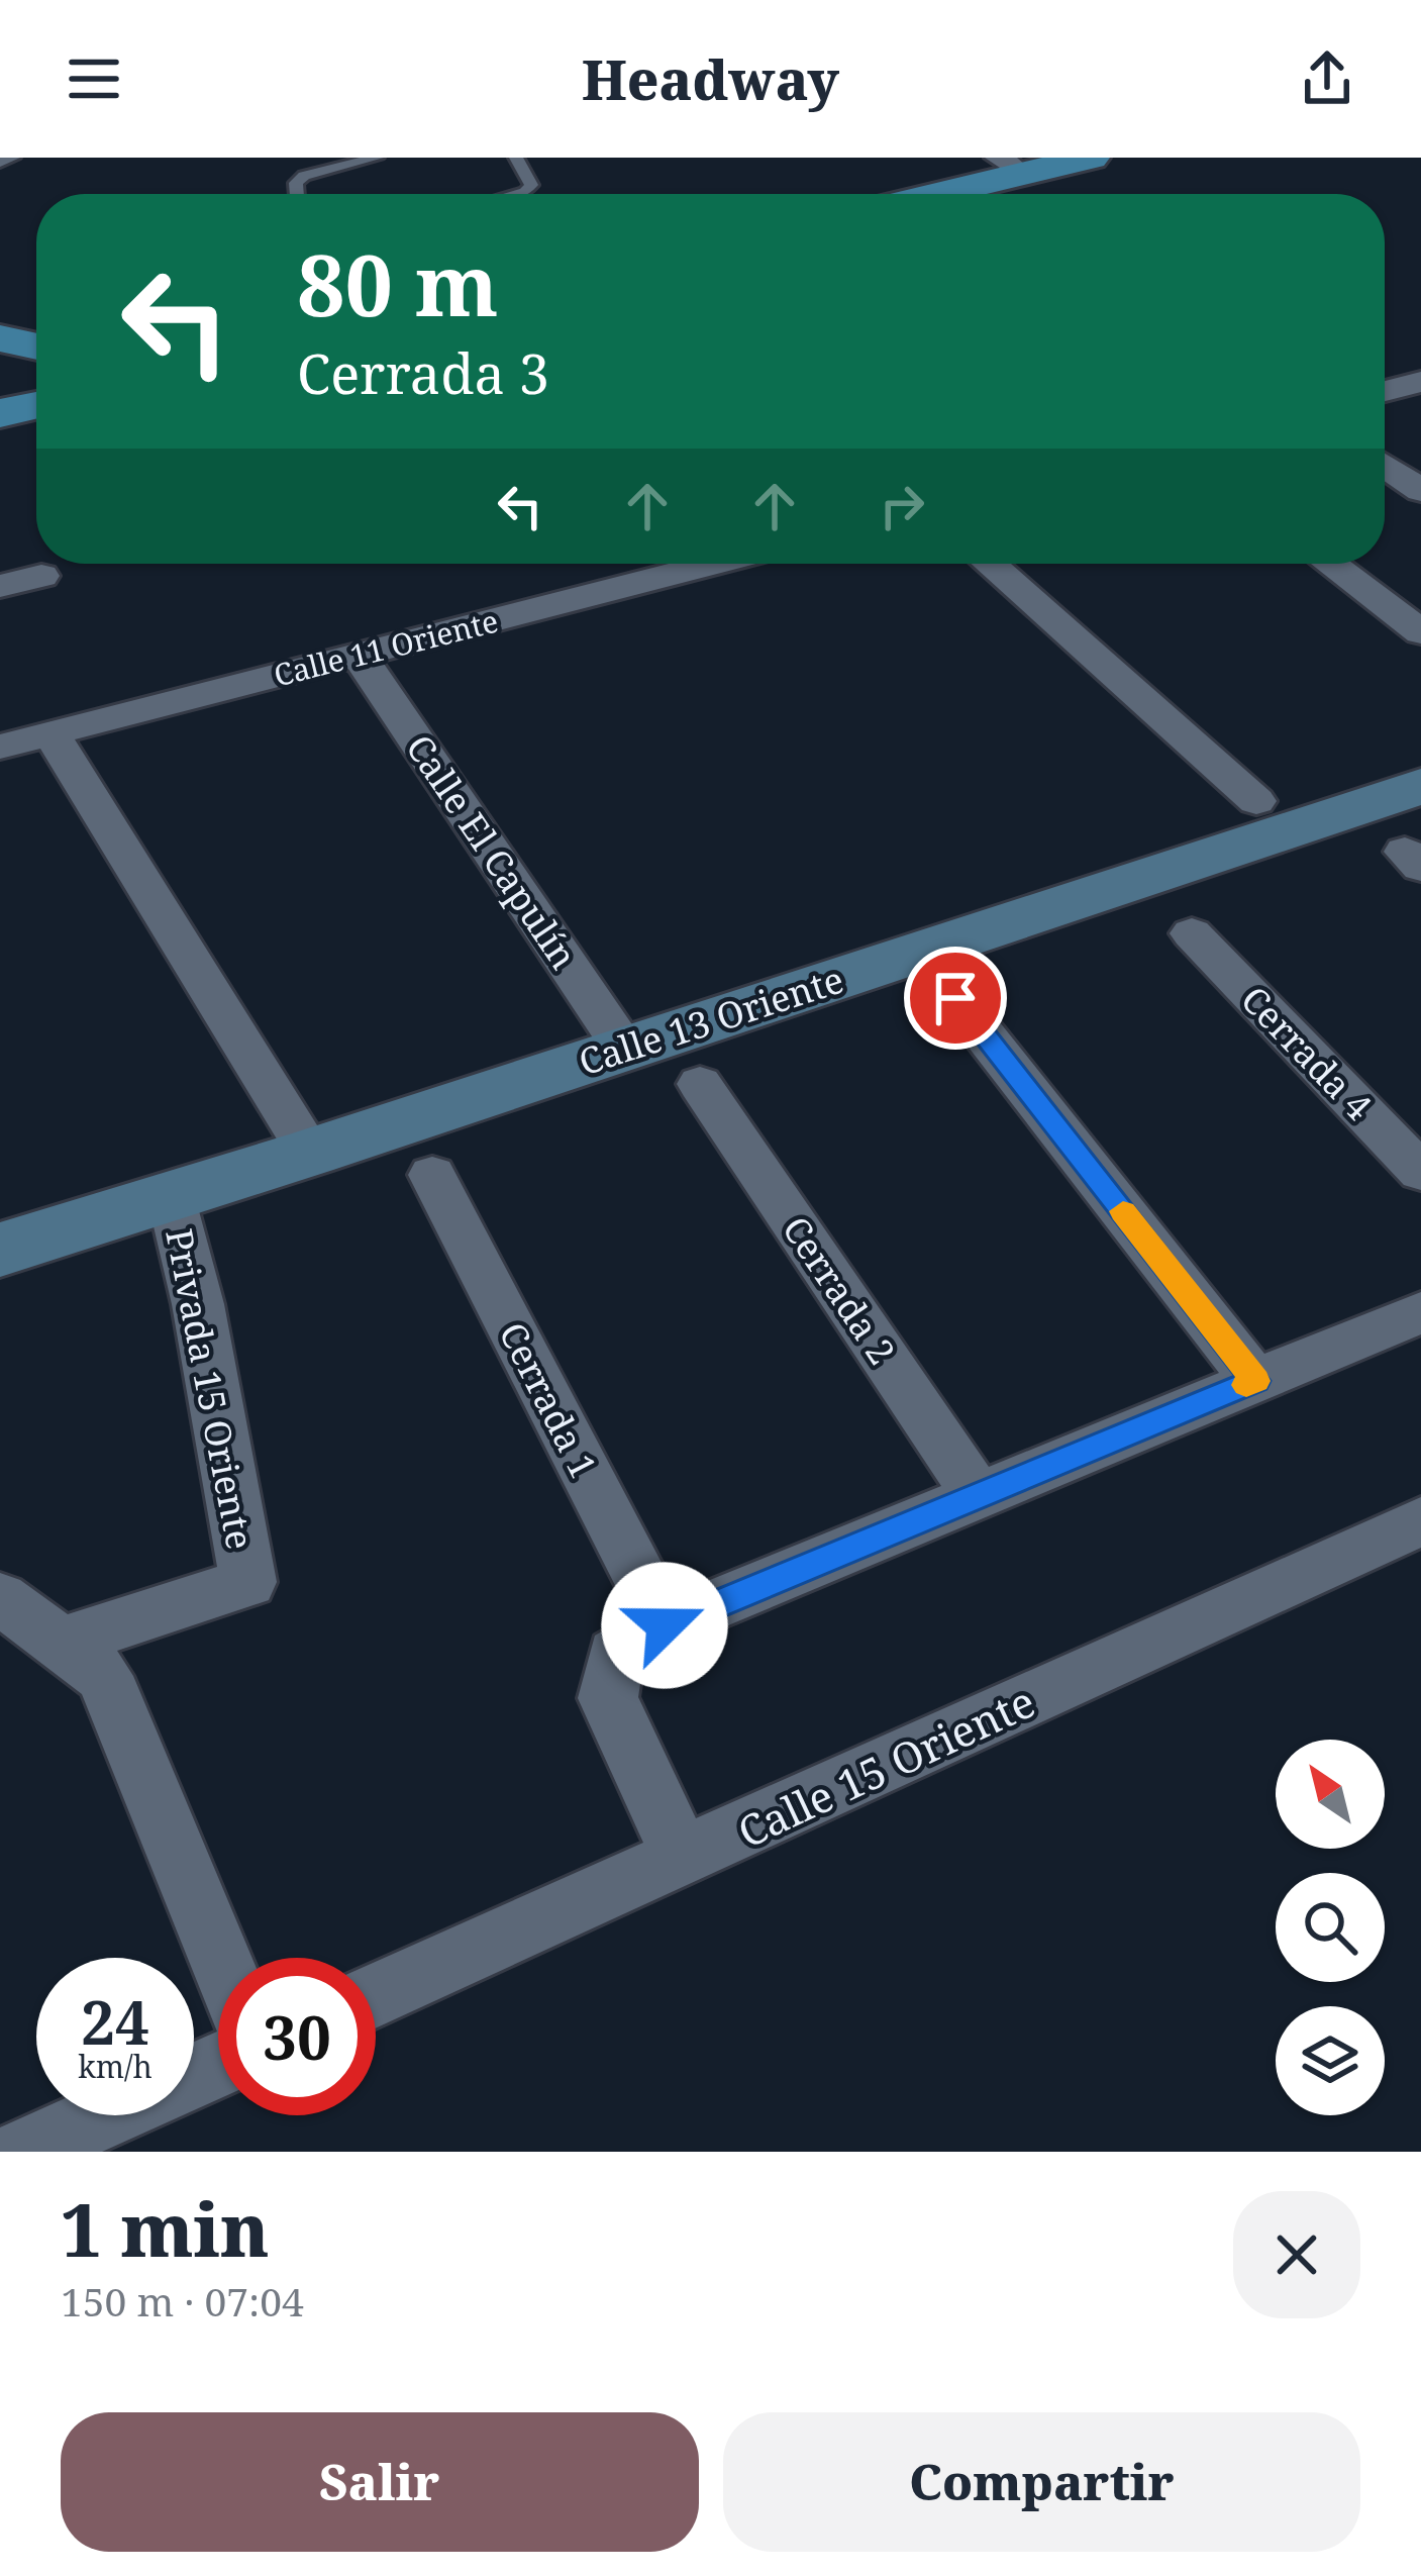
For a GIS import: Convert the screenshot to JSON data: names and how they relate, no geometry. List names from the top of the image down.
{
  "streets": {
    "street": [
      "Calle 11 Oriente",
      "Calle El Capulín",
      "Calle 13 Oriente",
      "Cerrada 4",
      "Cerrada 2",
      "Privada 15 Oriente",
      "Cerrada 1",
      "Calle 15 Oriente"
    ]
  },
  "crossings": [
    ["Calle 11 Oriente", "Calle El Capulín"],
    ["Calle El Capulín", "Calle 13 Oriente"],
    ["Calle 13 Oriente", "Privada 15 Oriente"]
  ],
  "north": "top left",
  "page": {
    "header": "Headway",
    "turn": ["80 m", "Cerrada 3"],
    "speed": "24 km/h",
    "limit": "30",
    "heading": ["1 min", "150 m · 07:04"],
    "buttons": ["Salir", "Compartir"]
  }
}
